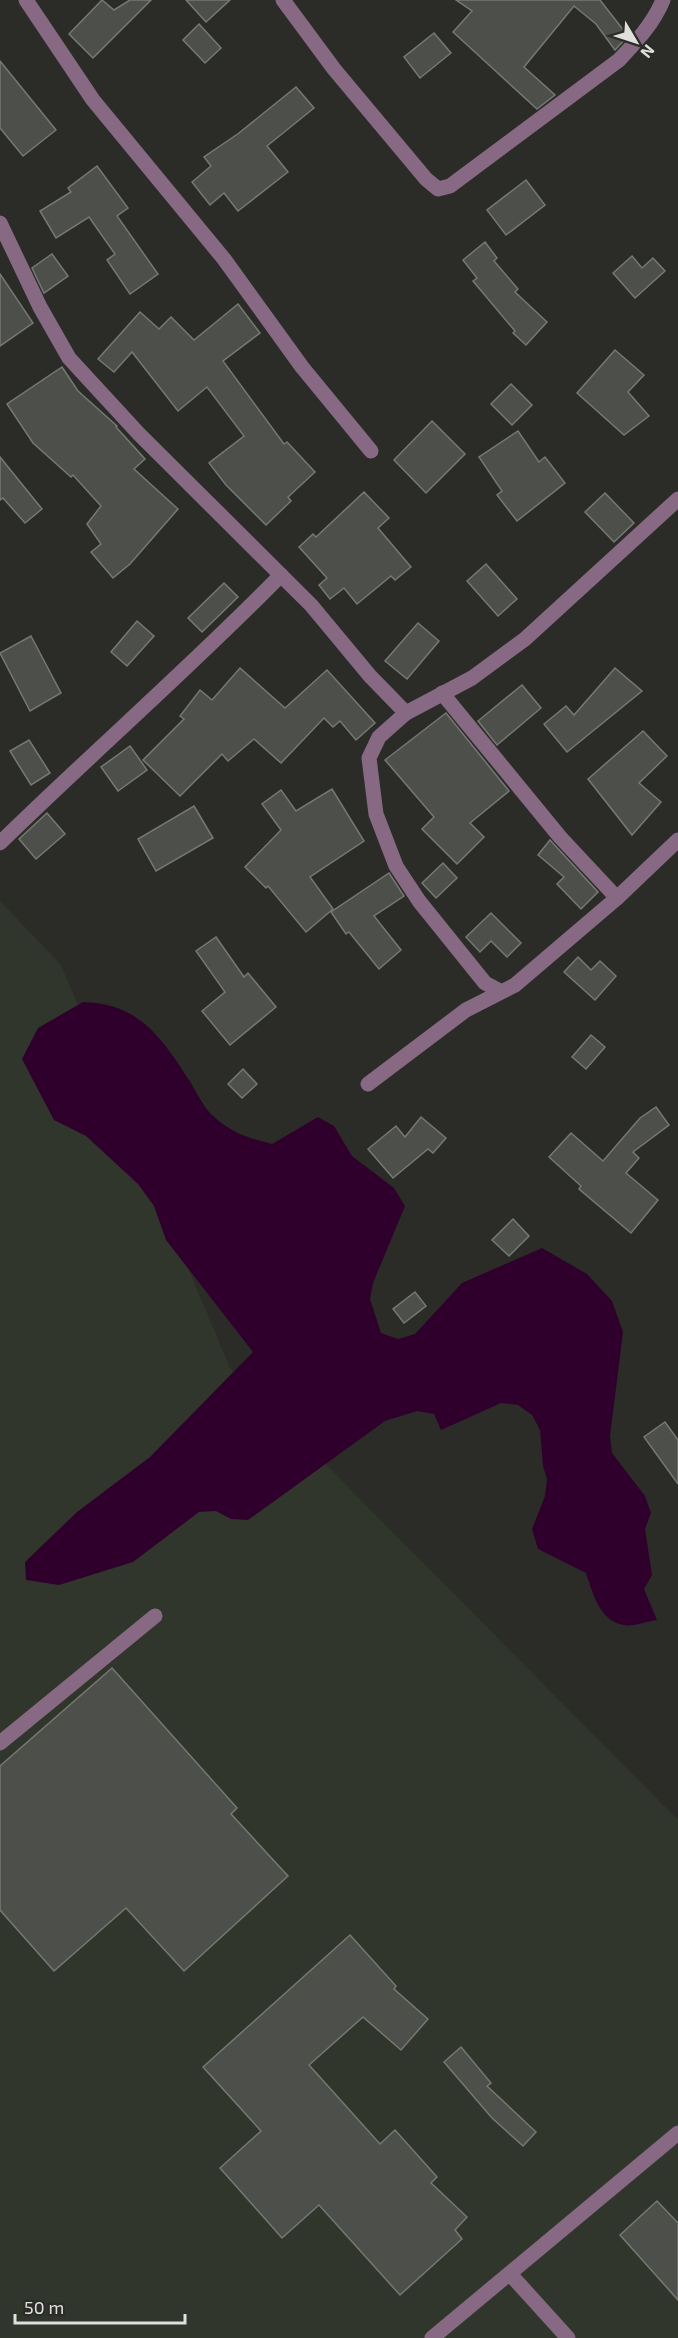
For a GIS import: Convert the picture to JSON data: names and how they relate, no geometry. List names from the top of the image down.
{
  "scale_bar": "50 m",
  "north": "bottom right"
}
